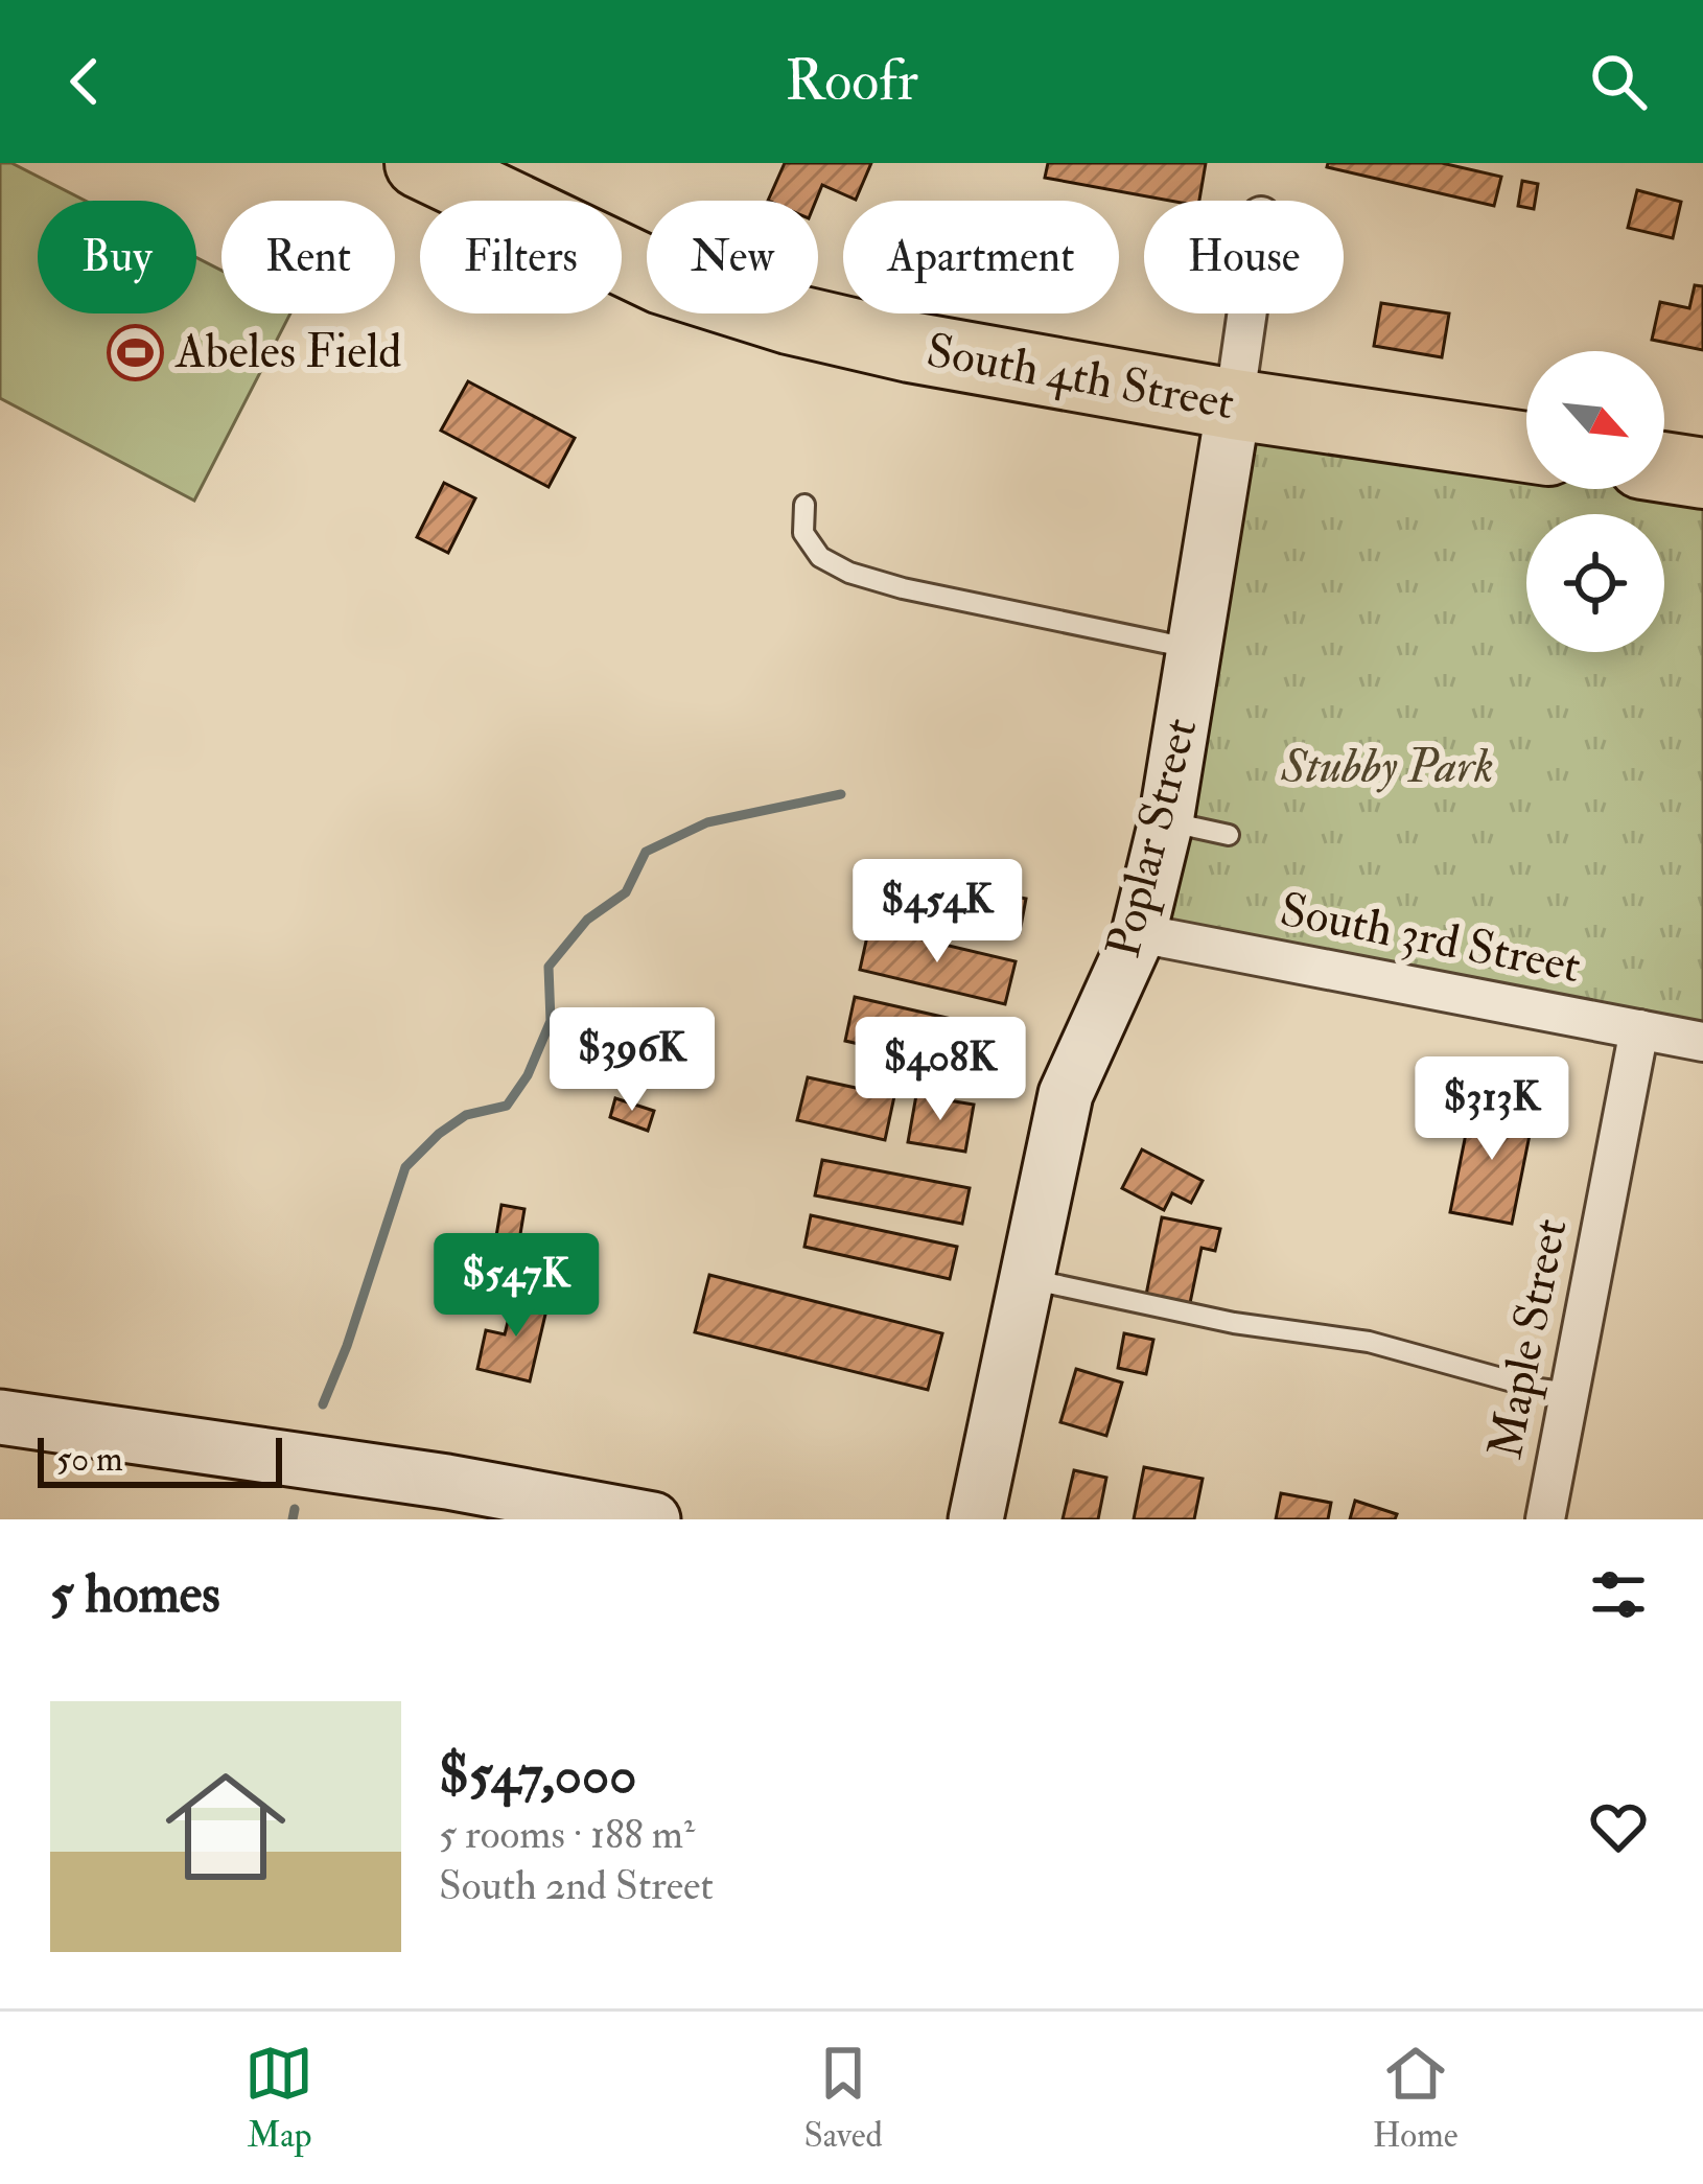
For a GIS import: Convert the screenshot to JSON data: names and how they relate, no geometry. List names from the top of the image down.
{
  "streets": {
    "highway": ["South 4th Street"],
    "street": ["Poplar Street", "South 3rd Street", "Maple Street"]
  },
  "crossings": [
    ["South 4th Street", "Poplar Street"],
    ["Poplar Street", "South 3rd Street"],
    ["South 3rd Street", "Maple Street"]
  ],
  "parks": ["Stubby Park"],
  "places": {
    "sports": ["Abeles Field"]
  },
  "scale_bar": "50 m",
  "north": "bottom right",
  "page": {
    "header": "Roofr",
    "chip": [
      "Buy",
      "Rent",
      "Filters",
      "New",
      "Apartment",
      "House"
    ],
    "price": [
      "$454K",
      "$396K",
      "$408K",
      "$313K",
      "$547K"
    ],
    "scale": "50 m",
    "heading": "5 homes",
    "list": [
      {
        "name": "$547,000",
        "note": "5 rooms · 188 m² · South 2nd Street"
      }
    ],
    "tabs": ["Map", "Saved", "Home"]
  }
}
